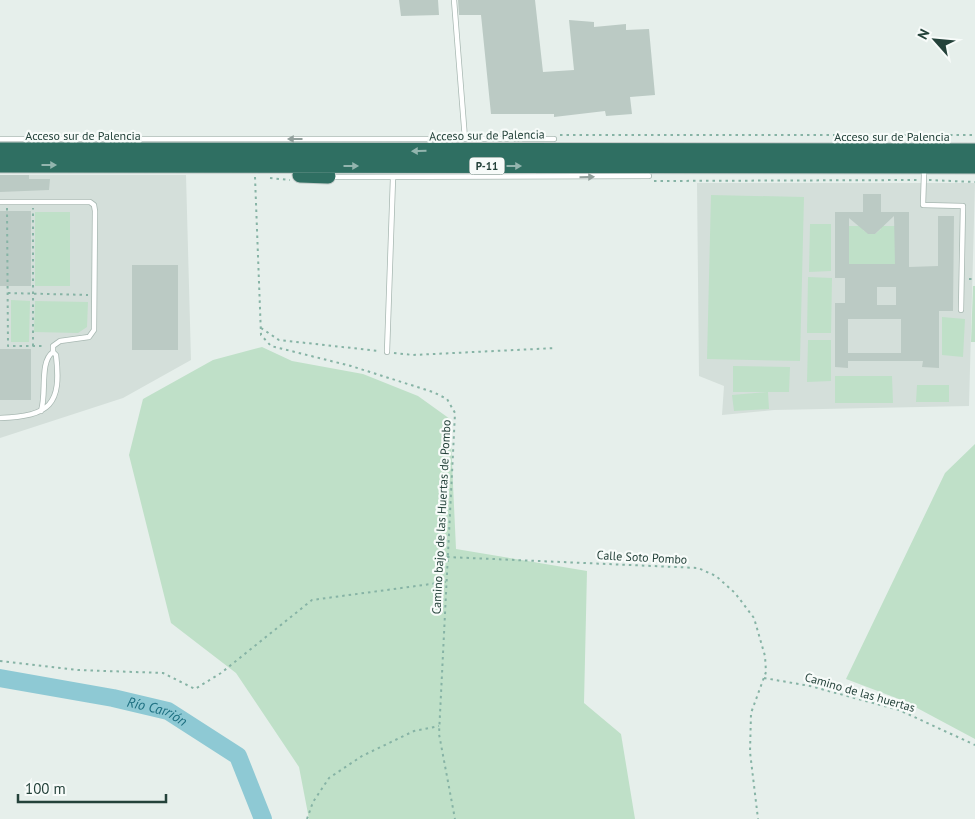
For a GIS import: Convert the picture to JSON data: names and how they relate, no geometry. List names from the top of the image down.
{
  "streets": {
    "highway": ["Acceso sur de Palencia", "P-11"],
    "path": ["Camino bajo de las Huertas de Pombo", "Calle Soto Pombo", "Camino de las huertas"]
  },
  "crossings": [
    ["Camino bajo de las Huertas de Pombo", "Calle Soto Pombo"],
    ["Calle Soto Pombo", "Camino de las huertas"]
  ],
  "water": ["Río Carrión"],
  "scale_bar": "100 m",
  "north": "top left"
}
